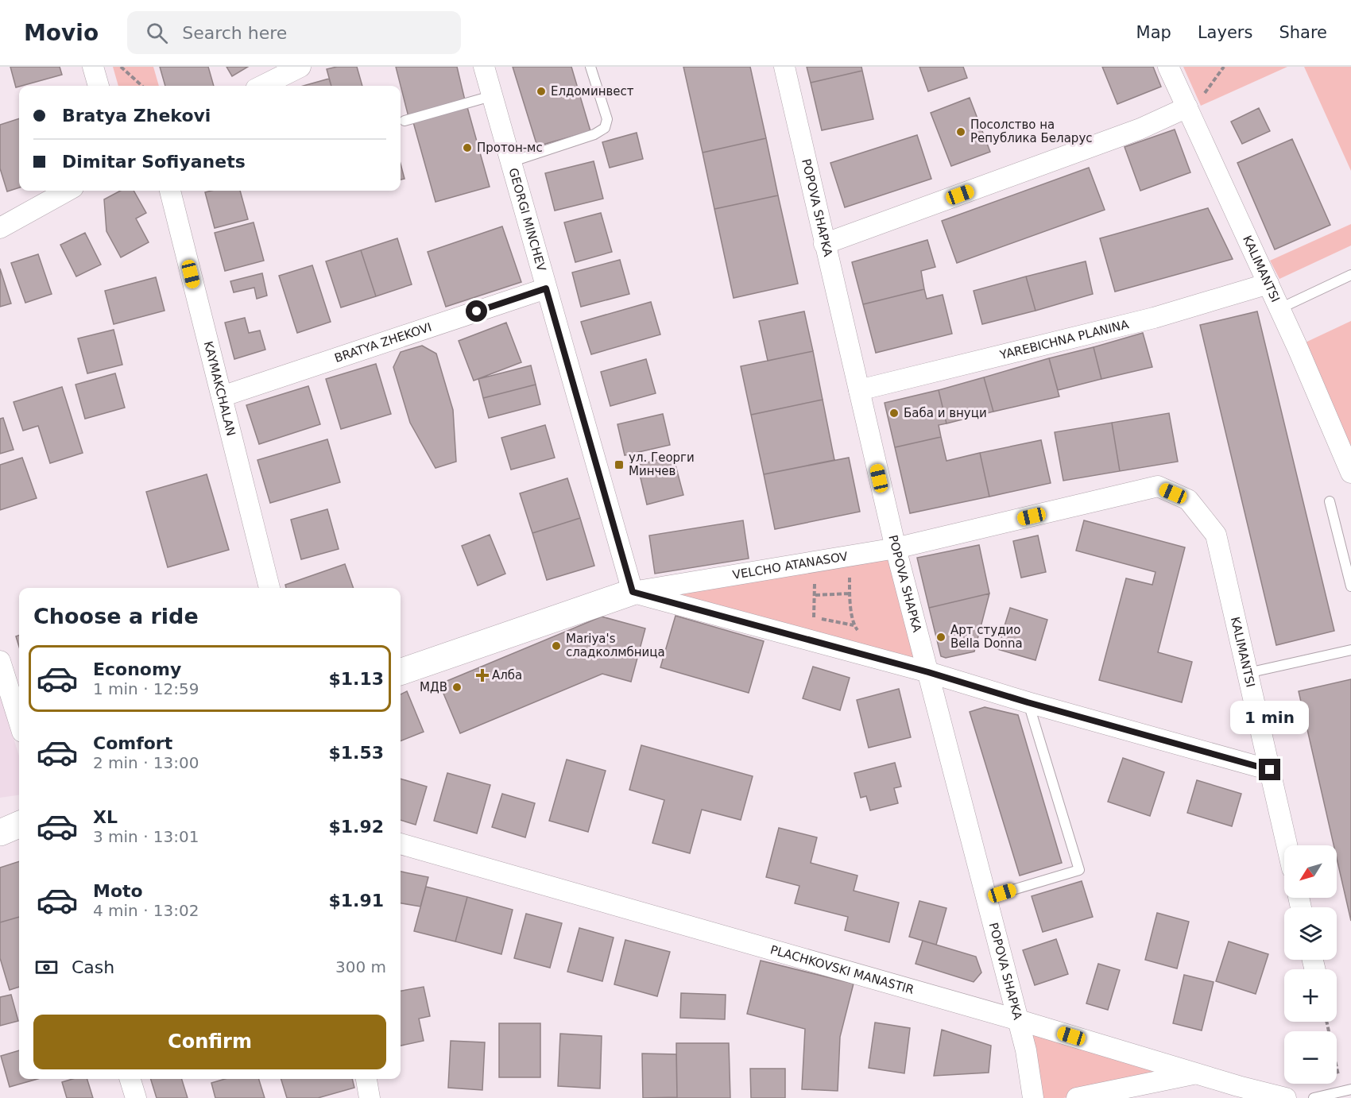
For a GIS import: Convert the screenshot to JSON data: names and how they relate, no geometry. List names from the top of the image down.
{
  "streets": {
    "street": [
      "POPOVA SHAPKA",
      "GEORGI MINCHEV",
      "KALIMANTSI",
      "YAREBICHNA PLANINA",
      "BRATYA ZHEKOVI",
      "KAYMAKCHALAN",
      "VELCHO ATANASOV",
      "PLACHKOVSKI MANASTIR"
    ]
  },
  "crossings": [
    ["POPOVA SHAPKA", "YAREBICHNA PLANINA"],
    ["POPOVA SHAPKA", "VELCHO ATANASOV"],
    ["POPOVA SHAPKA", "PLACHKOVSKI MANASTIR"],
    ["GEORGI MINCHEV", "BRATYA ZHEKOVI"],
    ["GEORGI MINCHEV", "VELCHO ATANASOV"],
    ["KALIMANTSI", "YAREBICHNA PLANINA"],
    ["KALIMANTSI", "VELCHO ATANASOV"],
    ["BRATYA ZHEKOVI", "KAYMAKCHALAN"]
  ],
  "places": {
    "other": [
      "Елдоминвест",
      "Посолство на Република Беларус",
      "Протон-мс",
      "Баба и внуци",
      "Арт студио Bella Donna",
      "Mariya's сладколмбница",
      "МДВ"
    ],
    "transit": ["ул. Георги Минчев"],
    "health": ["Алба"]
  },
  "north": "bottom left",
  "page": {
    "header": "Movio",
    "search": "Search here",
    "nav": ["Map", "Layers", "Share"],
    "banner": ["Bratya Zhekovi", "Dimitar Sofiyanets"],
    "heading": "Choose a ride",
    "list": [
      {
        "name": "Economy",
        "note": "1 min · 12:59",
        "value": "$1.13"
      },
      {
        "name": "Comfort",
        "note": "2 min · 13:00",
        "value": "$1.53"
      },
      {
        "name": "XL",
        "note": "3 min · 13:01",
        "value": "$1.92"
      },
      {
        "name": "Moto",
        "note": "4 min · 13:02",
        "value": "$1.91"
      }
    ],
    "bubble": "1 min",
    "map_buttons": ["+", "−"],
    "pay": ["Cash", "300 m"],
    "buttons": "Confirm"
  }
}
